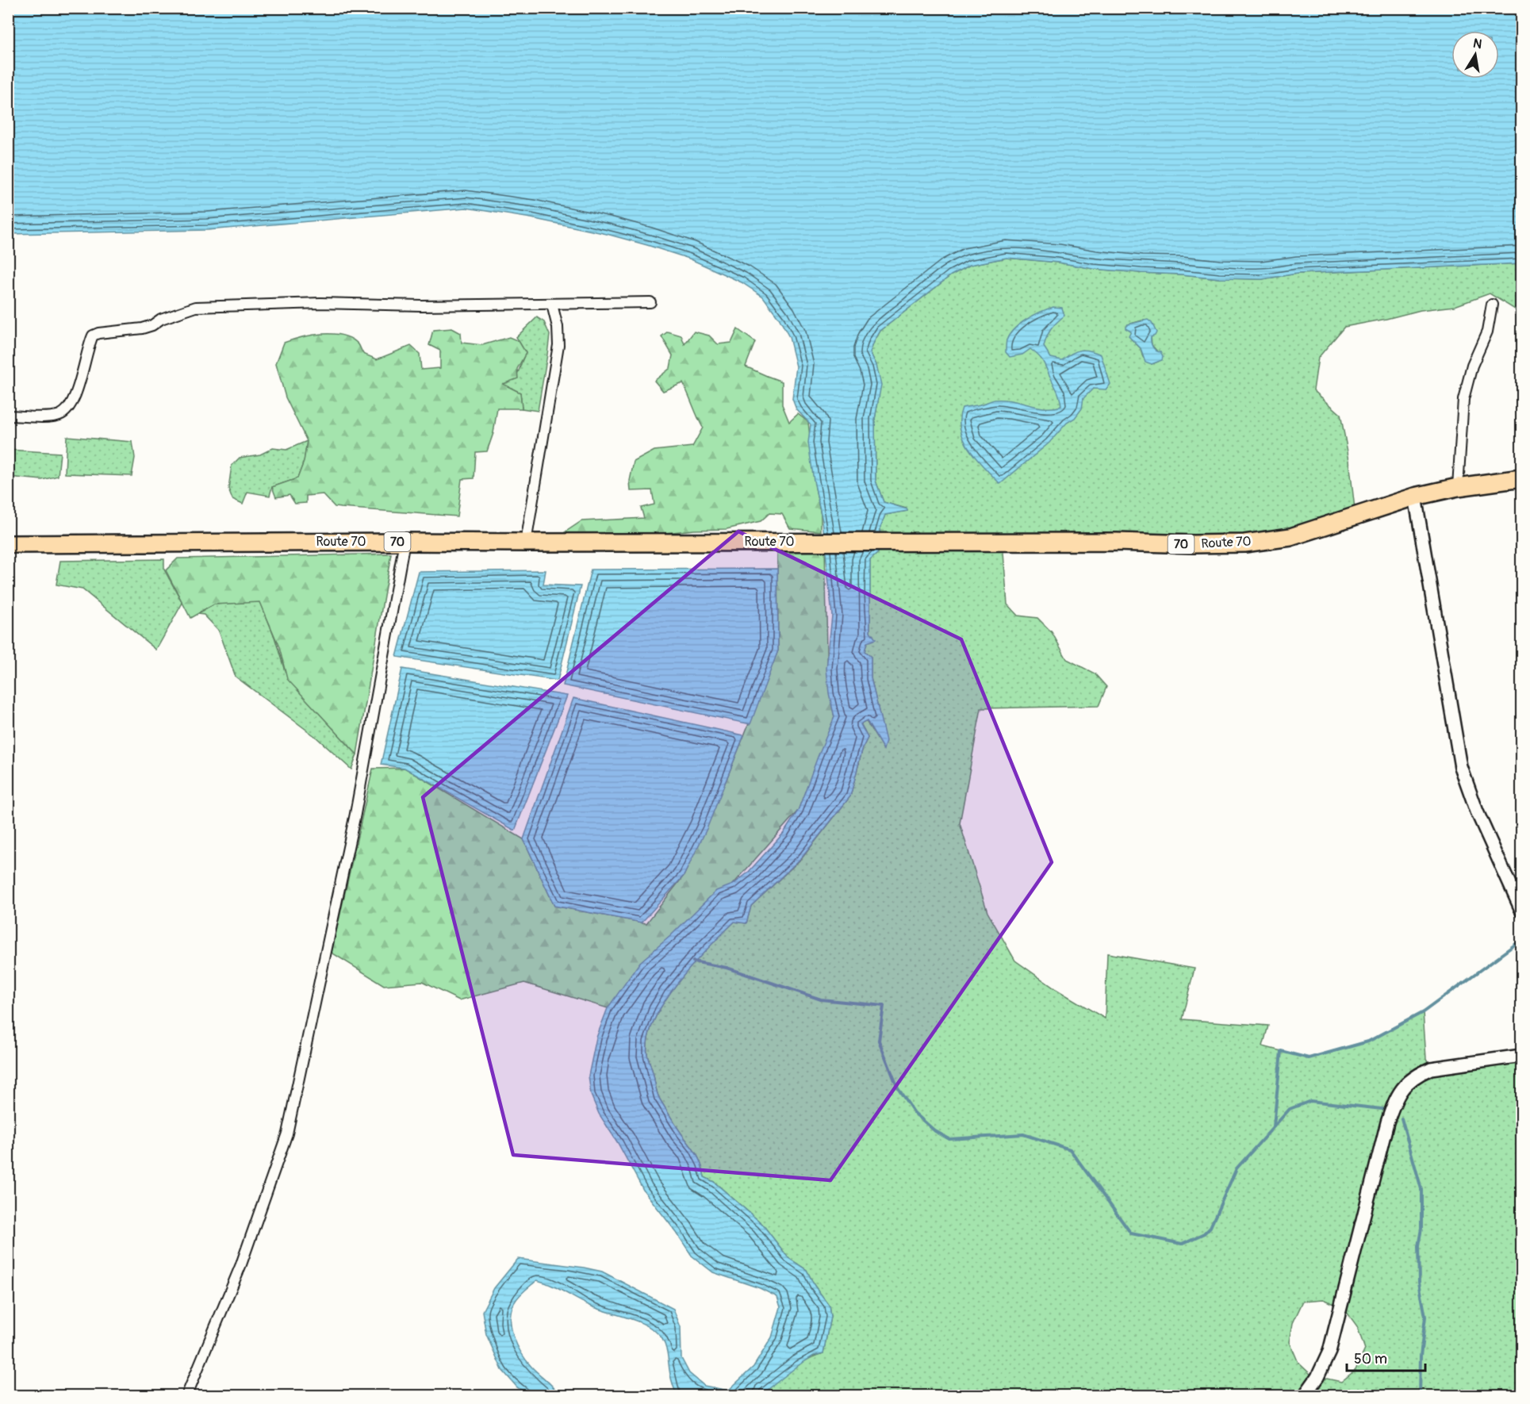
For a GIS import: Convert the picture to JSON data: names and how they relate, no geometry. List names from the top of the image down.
{
  "streets": {
    "highway": ["Route 70", "70"]
  },
  "scale_bar": "50 m",
  "north": "top"
}
